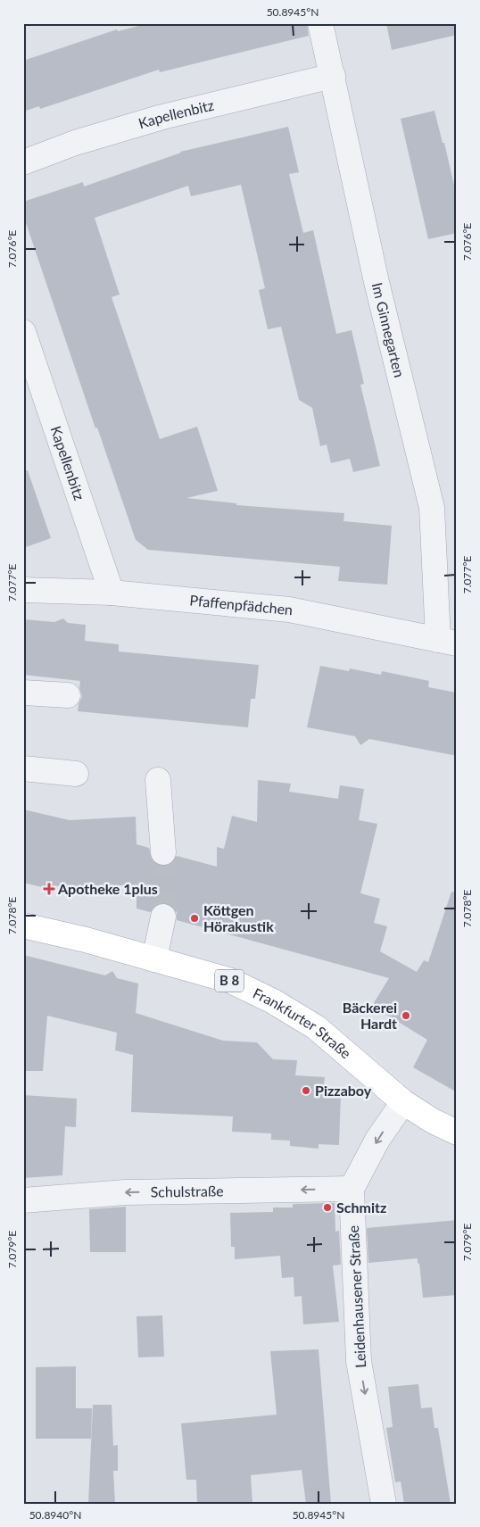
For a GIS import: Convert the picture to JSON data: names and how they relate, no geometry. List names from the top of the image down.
{
  "streets": {
    "main road": ["B 8", "Frankfurter Straße"],
    "street": [
      "Kapellenbitz",
      "Im Ginnegarten",
      "Pfaffenpfädchen",
      "Schulstraße",
      "Leidenhausener Straße"
    ]
  },
  "crossings": [
    ["Kapellenbitz", "Im Ginnegarten"],
    ["Kapellenbitz", "Pfaffenpfädchen"],
    ["Im Ginnegarten", "Pfaffenpfädchen"],
    ["Schulstraße", "Leidenhausener Straße"]
  ],
  "one_way": ["Schulstraße", "Leidenhausener Straße"],
  "places": {
    "health": ["Apotheke 1plus"],
    "other": [
      "Köttgen Hörakustik",
      "Bäckerei Hardt",
      "Pizzaboy",
      "Schmitz"
    ]
  },
  "coordinates": [
    "50.8945°N",
    "7.076°E",
    "7.077°E",
    "7.078°E",
    "7.079°E",
    "50.8940°N"
  ]
}
